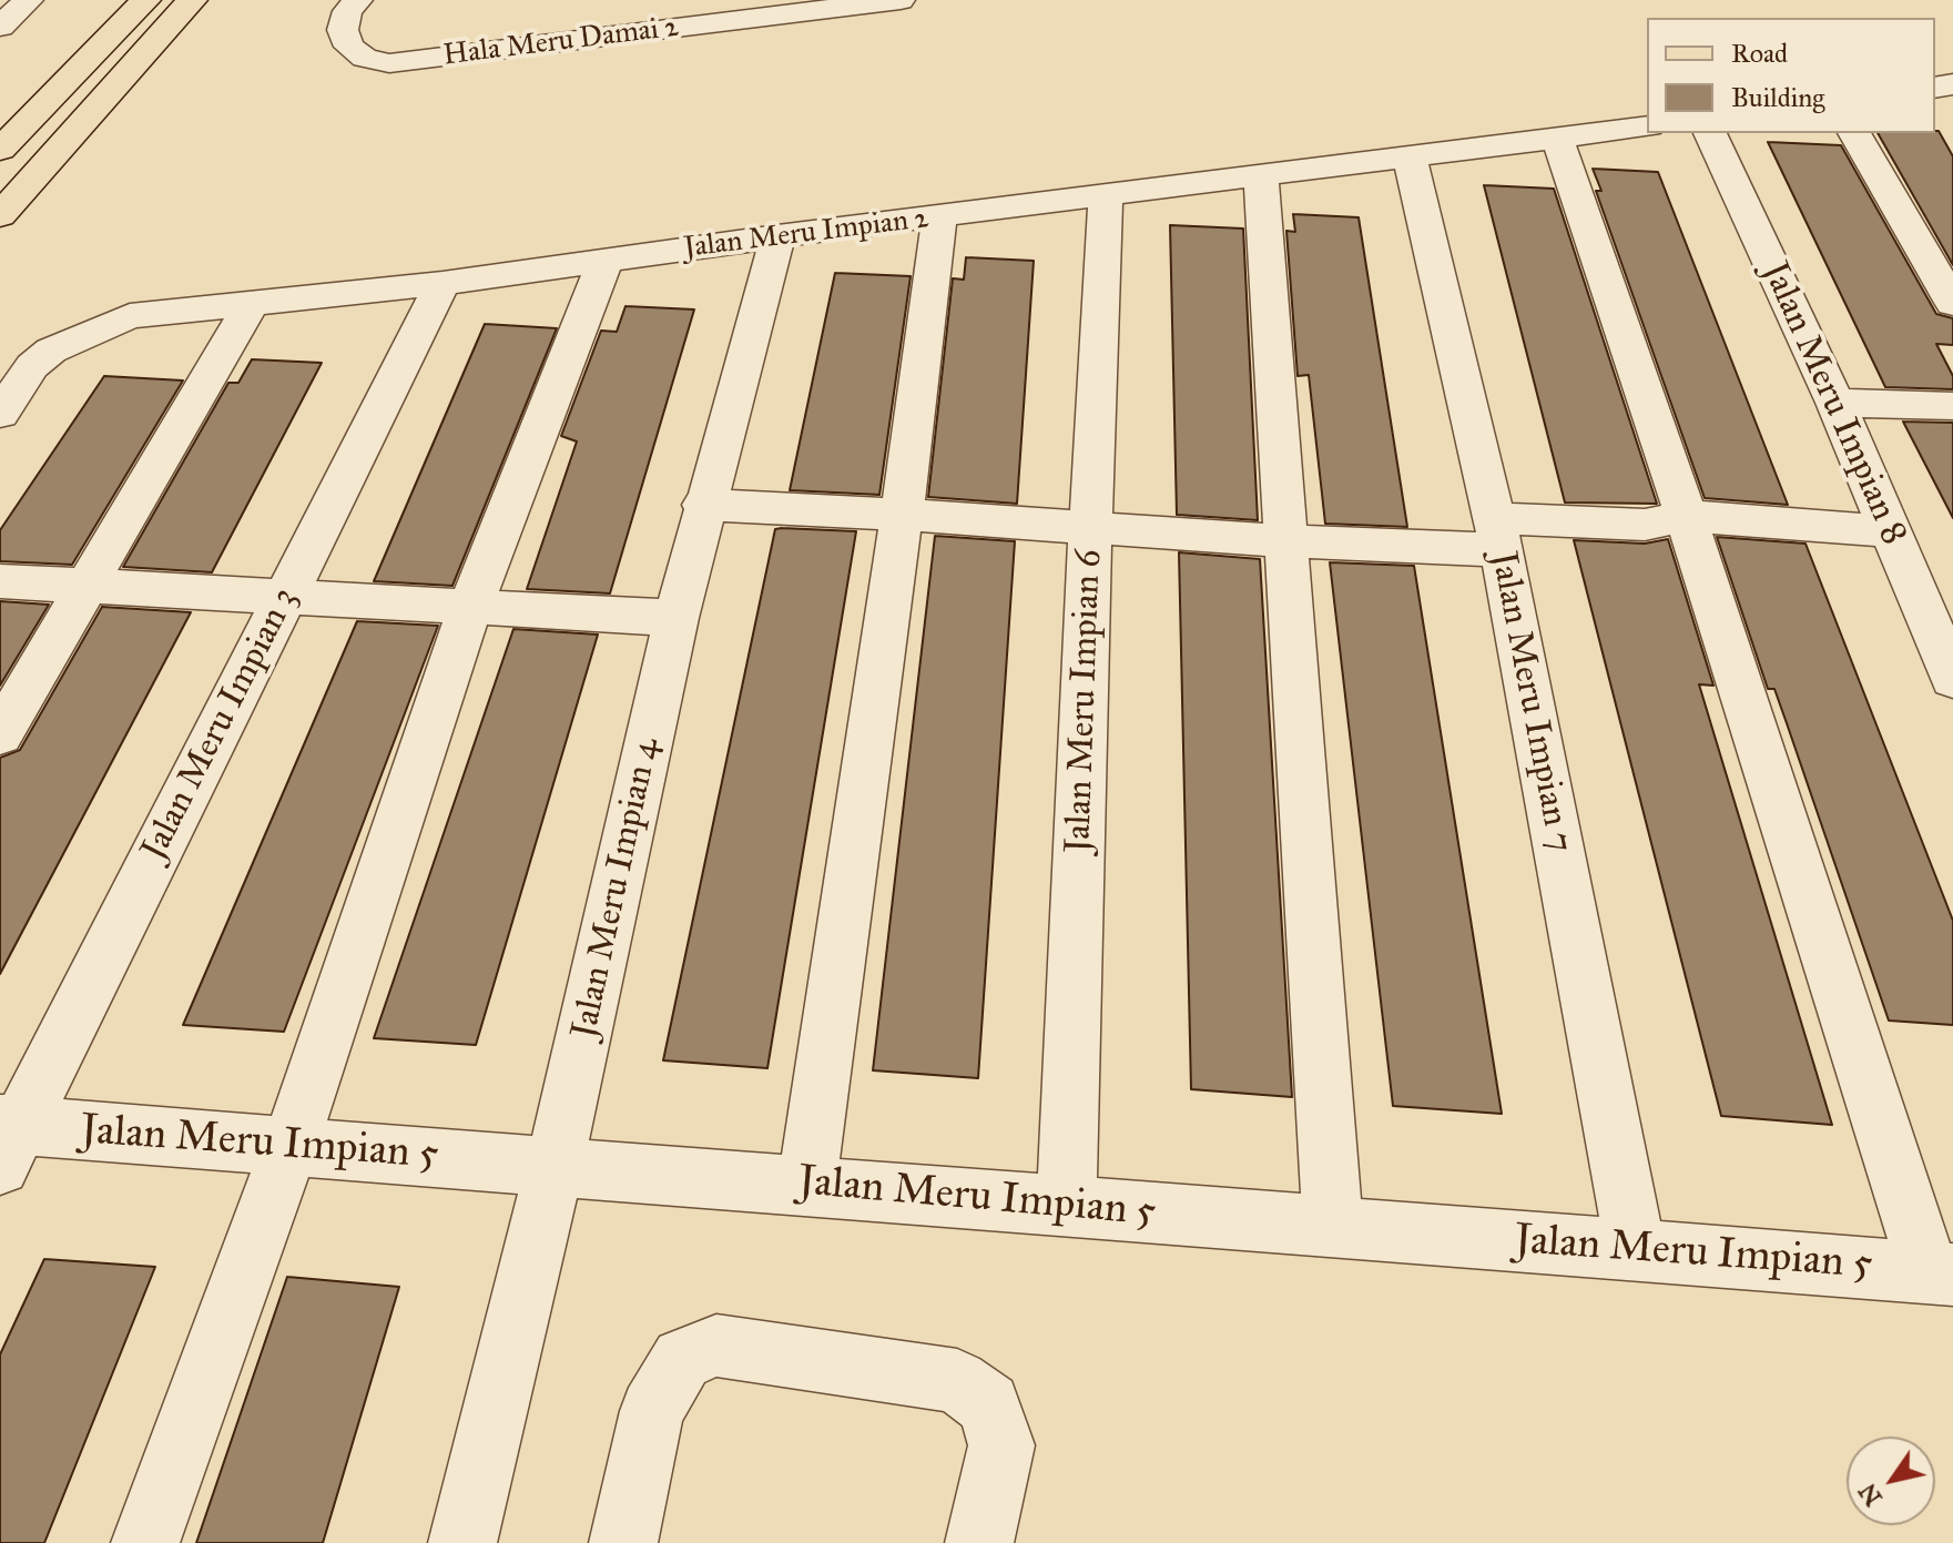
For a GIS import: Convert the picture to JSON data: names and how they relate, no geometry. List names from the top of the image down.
{
  "streets": {
    "street": [
      "Hala Meru Damai 2",
      "Jalan Meru Impian 2",
      "Jalan Meru Impian 8",
      "Jalan Meru Impian 6",
      "Jalan Meru Impian 7",
      "Jalan Meru Impian 3",
      "Jalan Meru Impian 4",
      "Jalan Meru Impian 5"
    ]
  },
  "crossings": [
    ["Jalan Meru Impian 2", "Jalan Meru Impian 6"],
    ["Jalan Meru Impian 2", "Jalan Meru Impian 7"],
    ["Jalan Meru Impian 2", "Jalan Meru Impian 3"],
    ["Jalan Meru Impian 2", "Jalan Meru Impian 4"],
    ["Jalan Meru Impian 6", "Jalan Meru Impian 5"],
    ["Jalan Meru Impian 7", "Jalan Meru Impian 5"],
    ["Jalan Meru Impian 3", "Jalan Meru Impian 5"],
    ["Jalan Meru Impian 4", "Jalan Meru Impian 5"]
  ],
  "legend": ["Road", "Building"],
  "north": "bottom left"
}
